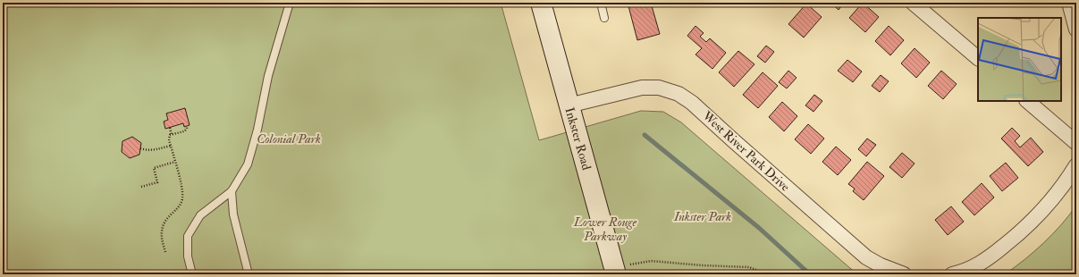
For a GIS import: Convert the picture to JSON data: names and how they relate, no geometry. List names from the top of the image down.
{
  "streets": {
    "main road": ["Inkster Road"],
    "street": ["West River Park Drive"]
  },
  "crossings": [
    ["Inkster Road", "West River Park Drive"]
  ],
  "parks": ["Colonial Park", "Inkster Park", "Lower Rouge Parkway"]
}
